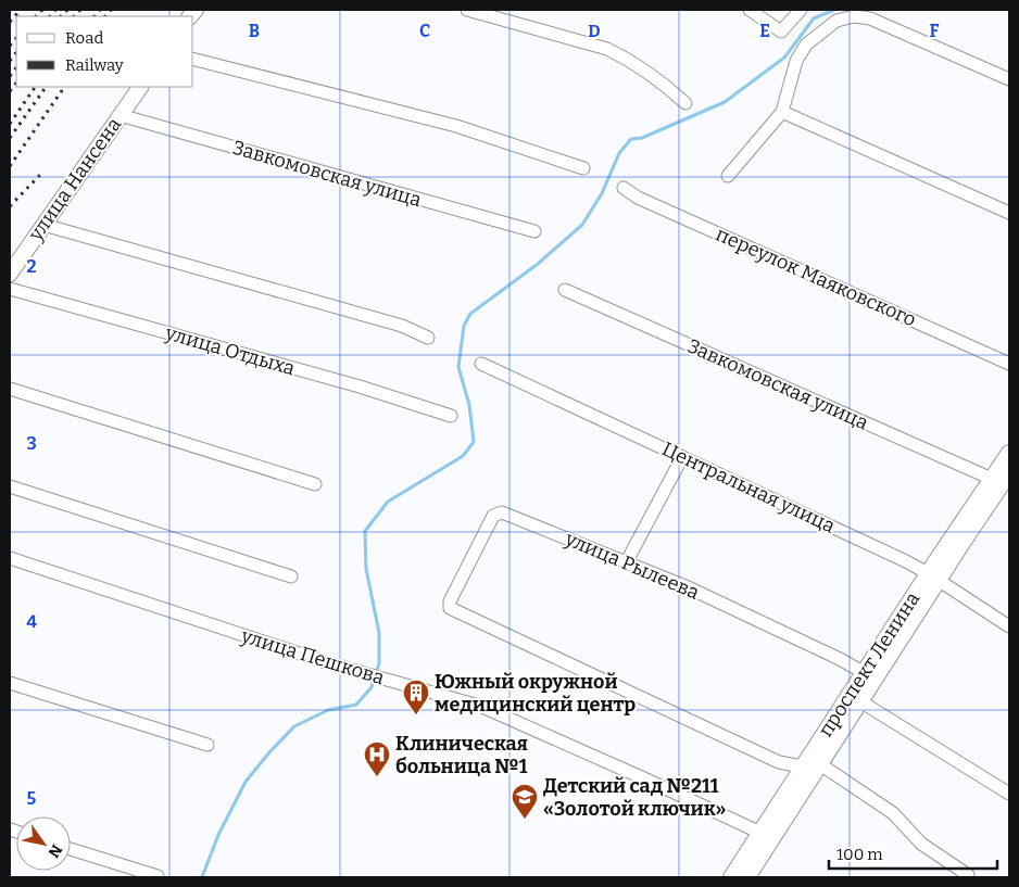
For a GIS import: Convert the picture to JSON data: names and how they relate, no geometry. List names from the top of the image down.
{
  "streets": {
    "main road": ["улица Нансена", "проспект Ленина"],
    "street": [
      "Завкомовская улица",
      "переулок Маяковского",
      "улица Отдыха",
      "Центральная улица",
      "улица Рылеева",
      "улица Пешкова"
    ]
  },
  "crossings": [
    ["Завкомовская улица", "улица Нансена"],
    ["Завкомовская улица", "проспект Ленина"],
    ["Центральная улица", "проспект Ленина"],
    ["улица Рылеева", "проспект Ленина"],
    ["улица Пешкова", "проспект Ленина"]
  ],
  "places": {
    "building": ["Южный окружной медицинский центр"],
    "hospital": ["Клиническая больница №1"],
    "school or university": ["Детский сад №211 «Золотой ключик»"]
  },
  "legend": ["Road", "Railway"],
  "scale_bar": "100 m",
  "north": "bottom right",
  "grid": {
    "columns": [
      "B",
      "C",
      "D",
      "E",
      "F"
    ],
    "rows": [
      "2",
      "3",
      "4",
      "5"
    ]
  }
}
